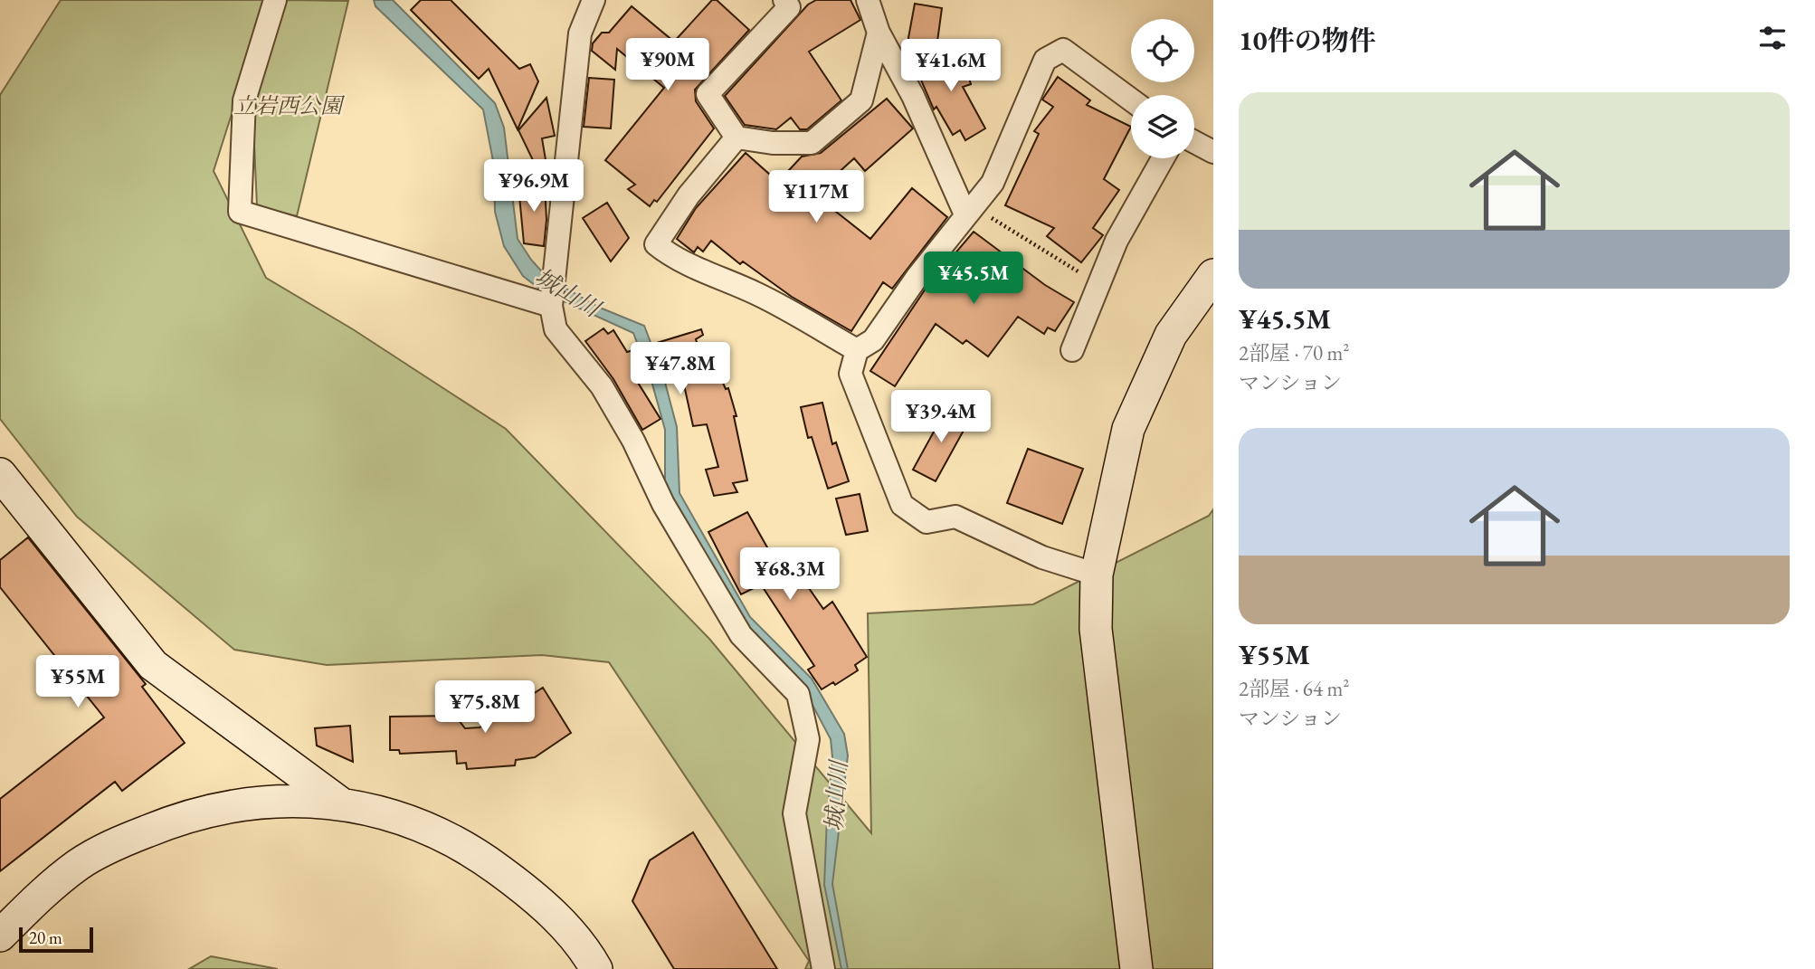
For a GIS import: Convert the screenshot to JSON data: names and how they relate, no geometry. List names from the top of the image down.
{
  "water": ["城山川"],
  "parks": ["立岩西公園"],
  "scale_bar": "20 m",
  "page": {
    "heading": "10件の物件",
    "price": [
      "¥90M",
      "¥41.6M",
      "¥96.9M",
      "¥117M",
      "¥45.5M",
      "¥47.8M",
      "¥39.4M",
      "¥68.3M",
      "¥55M",
      "¥75.8M"
    ],
    "list": [
      {
        "name": "¥45.5M",
        "note": "2部屋 · 70 m² · マンション"
      },
      {
        "name": "¥55M",
        "note": "2部屋 · 64 m² · マンション"
      }
    ],
    "scale": "20 m"
  }
}
